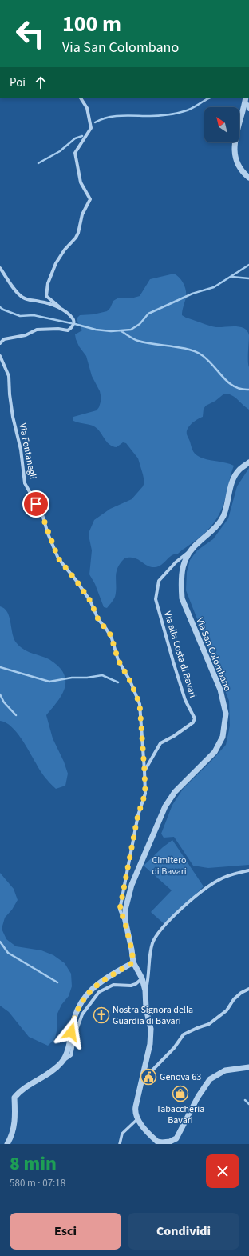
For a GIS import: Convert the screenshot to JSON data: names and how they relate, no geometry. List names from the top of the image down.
{
  "streets": {
    "street": ["Via Fontanegli", "Via alla Costa di Bavari", "Via San Colombano"]
  },
  "crossings": [
    ["Via Fontanegli", "Via alla Costa di Bavari"],
    ["Via Fontanegli", "Via San Colombano"],
    ["Via alla Costa di Bavari", "Via San Colombano"]
  ],
  "parks": ["Cimitero di Bavari"],
  "places": {
    "church": ["Nostra Signora della Guardia di Bavari"],
    "public building": ["Genova 63"],
    "shop": ["Tabaccheria Bavari"]
  },
  "north": "top left",
  "page": {
    "turn": ["100 m", "Via San Colombano"],
    "then": "Poi",
    "heading": ["8 min", "580 m · 07:18"],
    "buttons": ["Esci", "Condividi"]
  }
}
